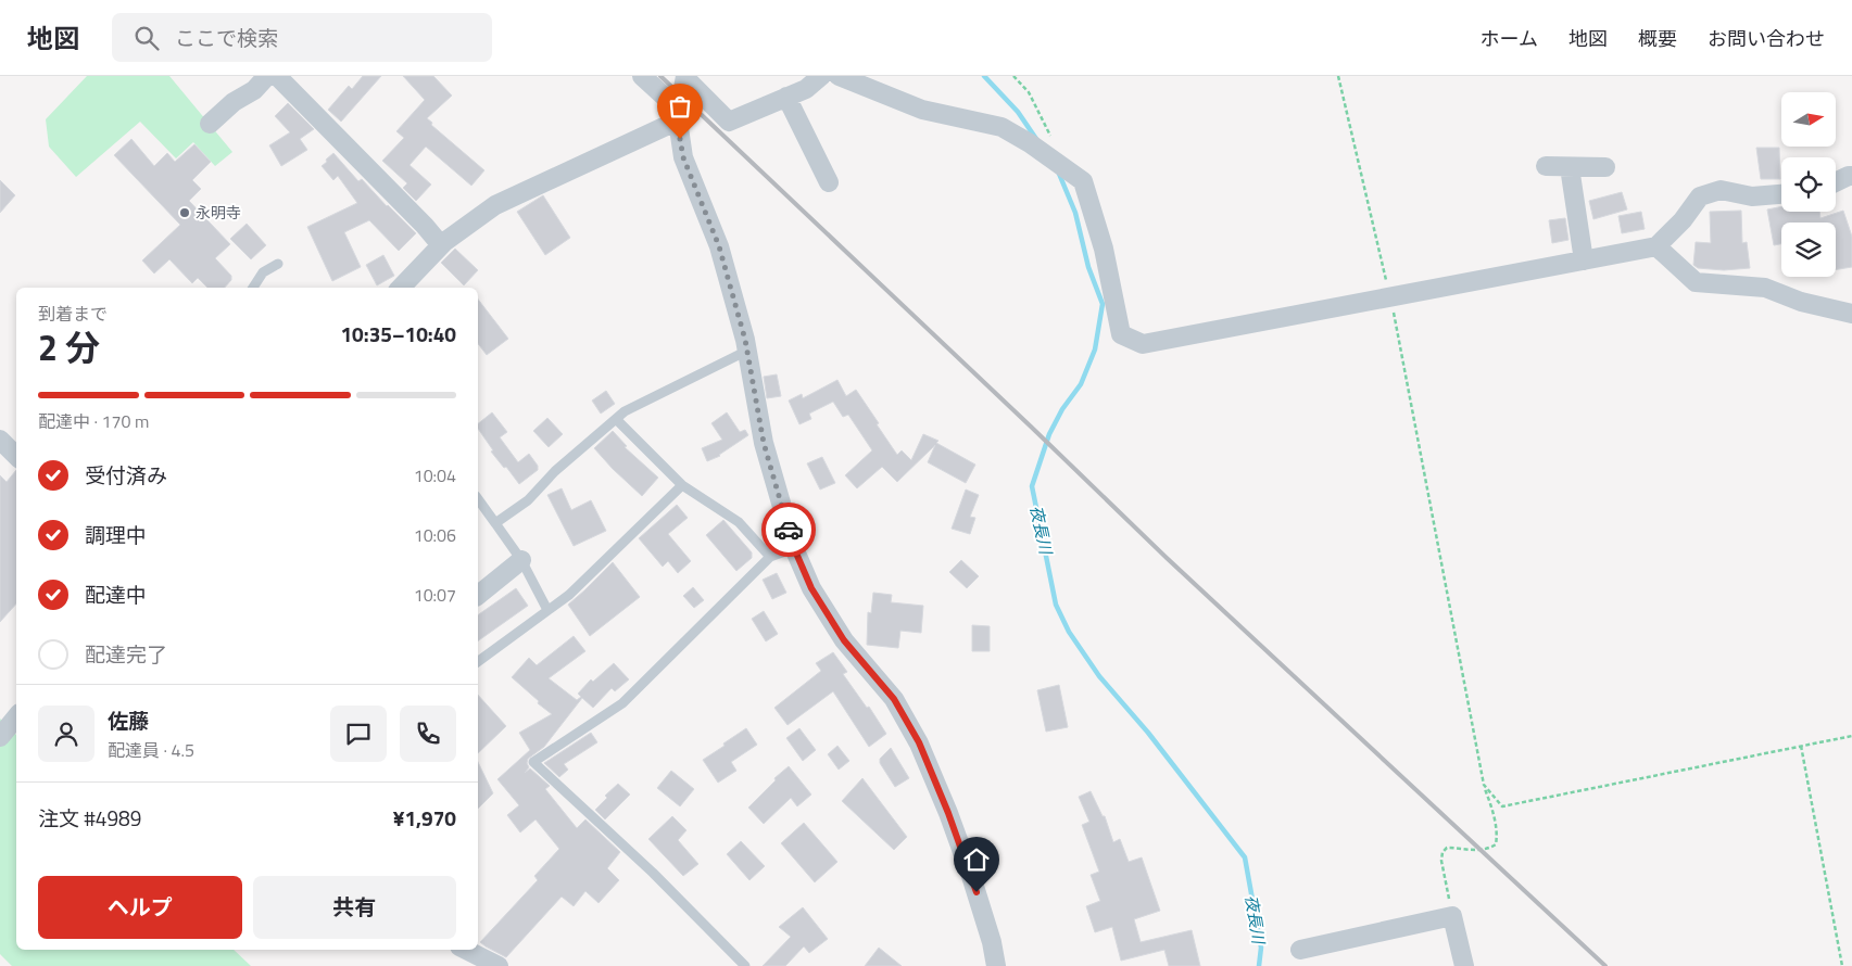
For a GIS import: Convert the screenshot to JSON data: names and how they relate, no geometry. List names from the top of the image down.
{
  "water": ["夜長川"],
  "places": ["永明寺"],
  "north": "right",
  "page": {
    "header": "地図",
    "search": "ここで検索",
    "nav": [
      "ホーム",
      "地図",
      "概要",
      "お問い合わせ"
    ],
    "heading": ["2 分", "到着まで", "10:35–10:40"],
    "panel": [
      "佐藤",
      "配達員 · 4.5",
      "注文 #4989",
      "¥1,970"
    ],
    "bar": "配達中 · 170 m",
    "list": [
      ["受付済み", "10:04"],
      ["調理中", "10:06"],
      ["配達中", "10:07"],
      "配達完了"
    ],
    "buttons": ["ヘルプ", "共有"]
  }
}
